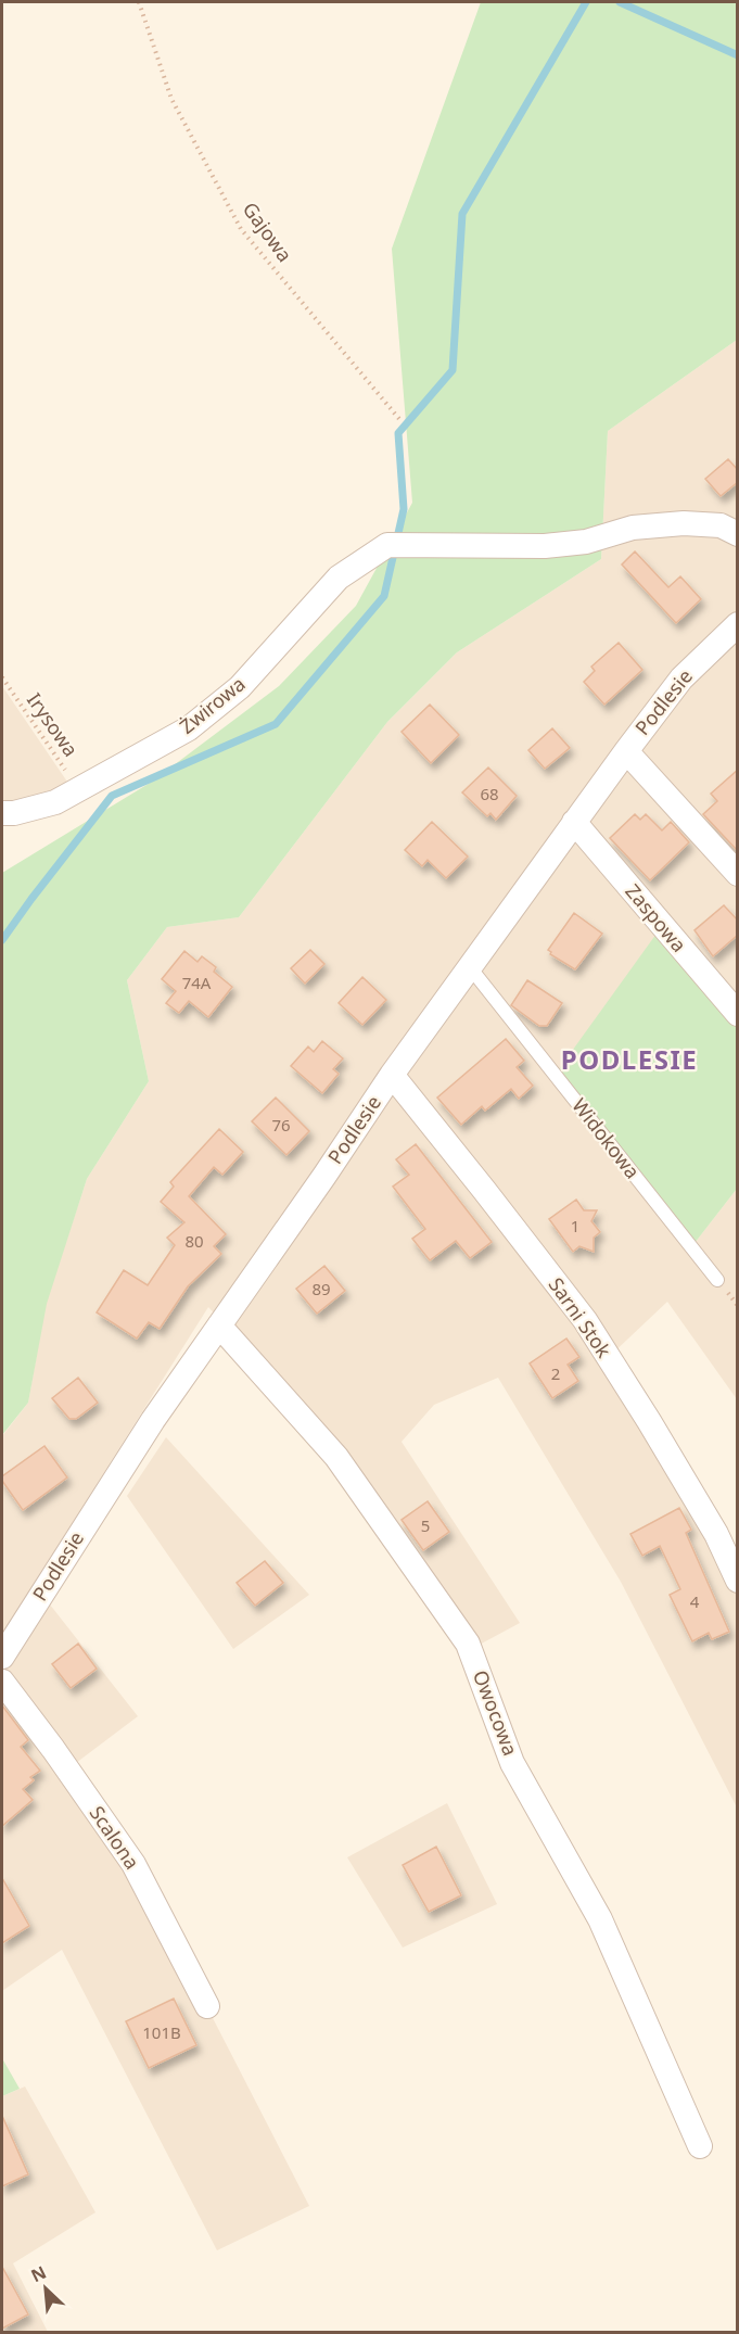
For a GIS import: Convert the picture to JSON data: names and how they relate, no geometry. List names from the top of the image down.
{
  "streets": {
    "street": [
      "Podlesie",
      "Żwirowa",
      "Zaspowa",
      "Sarni Stok",
      "Owocowa",
      "Scalona"
    ],
    "lane": ["Widokowa"],
    "path": ["Gajowa", "Irysowa"]
  },
  "crossings": [
    ["Podlesie", "Zaspowa"],
    ["Podlesie", "Widokowa"],
    ["Podlesie", "Sarni Stok"],
    ["Podlesie", "Owocowa"],
    ["Żwirowa", "Irysowa"]
  ],
  "districts": ["PODLESIE"],
  "house_numbers": [
    "68",
    "74A",
    "76",
    "1",
    "80",
    "89",
    "2",
    "5",
    "4",
    "101B"
  ],
  "north": "top left"
}
